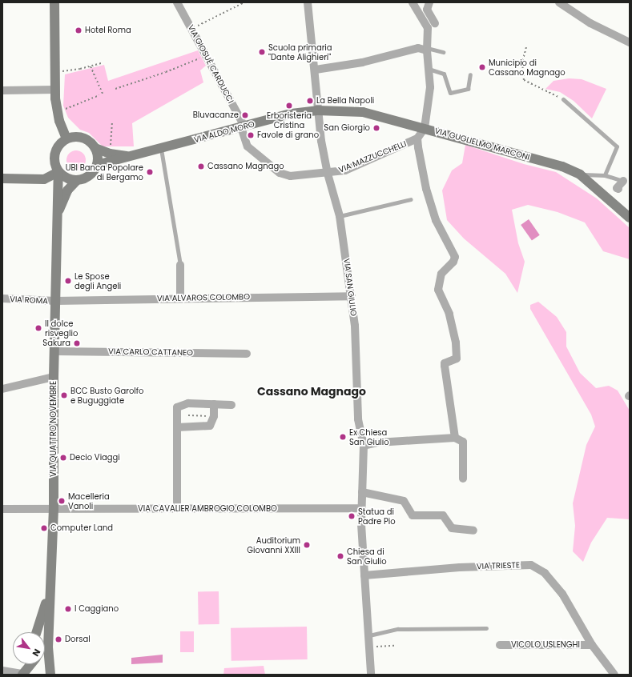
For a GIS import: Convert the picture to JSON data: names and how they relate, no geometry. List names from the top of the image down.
{
  "streets": {
    "main road": ["VIA ALDO MORO", "VIA GUGLIELMO MARCONI", "VIA QUATTRO NOVEMBRE"],
    "street": [
      "VIA GIOSUÈ CARDUCCI",
      "VIA MAZZUCCHELLI",
      "VIA SAN GIULIO",
      "VIA ALVAROS COLOMBO",
      "VIA ROMA",
      "VIA CARLO CATTANEO",
      "VIA CAVALIER AMBROGIO COLOMBO",
      "VIA TRIESTE",
      "VICOLO USLENGHI"
    ]
  },
  "crossings": [
    ["VIA GIOSUÈ CARDUCCI", "VIA ALDO MORO"],
    ["VIA GIOSUÈ CARDUCCI", "VIA MAZZUCCHELLI"],
    ["VIA GIOSUÈ CARDUCCI", "VIA SAN GIULIO"],
    ["VIA ALDO MORO", "VIA GUGLIELMO MARCONI"],
    ["VIA ALDO MORO", "VIA SAN GIULIO"],
    ["VIA ALDO MORO", "VIA QUATTRO NOVEMBRE"],
    ["VIA GUGLIELMO MARCONI", "VIA SAN GIULIO"],
    ["VIA MAZZUCCHELLI", "VIA SAN GIULIO"],
    ["VIA SAN GIULIO", "VIA ALVAROS COLOMBO"],
    ["VIA SAN GIULIO", "VIA CAVALIER AMBROGIO COLOMBO"],
    ["VIA SAN GIULIO", "VIA TRIESTE"],
    ["VIA ALVAROS COLOMBO", "VIA ROMA"],
    ["VIA ALVAROS COLOMBO", "VIA QUATTRO NOVEMBRE"],
    ["VIA ROMA", "VIA QUATTRO NOVEMBRE"],
    ["VIA CARLO CATTANEO", "VIA QUATTRO NOVEMBRE"],
    ["VIA QUATTRO NOVEMBRE", "VIA CAVALIER AMBROGIO COLOMBO"],
    ["VIA TRIESTE", "VICOLO USLENGHI"]
  ],
  "districts": ["Cassano Magnago"],
  "places": [
    "Hotel Roma",
    "Scuola primaria \"Dante Alighieri\"",
    "Municipio di Cassano Magnago",
    "La Bella Napoli",
    "Erboristeria Cristina",
    "Bluvacanze",
    "San Giorgio",
    "Favole di grano",
    "Cassano Magnago",
    "UBI Banca Popolare di Bergamo",
    "Le Spose degli Angeli",
    "Il dolce risveglio",
    "Sakura",
    "BCC Busto Garolfo e Buguggiate",
    "Ex Chiesa San Giulio",
    "Decio Viaggi",
    "Macelleria Vanoli",
    "Statua di Padre Pio",
    "Computer Land",
    "Auditorium Giovanni XXIII",
    "Chiesa di San Giulio",
    "I Caggiano",
    "Dorsal"
  ],
  "north": "bottom right"
}
